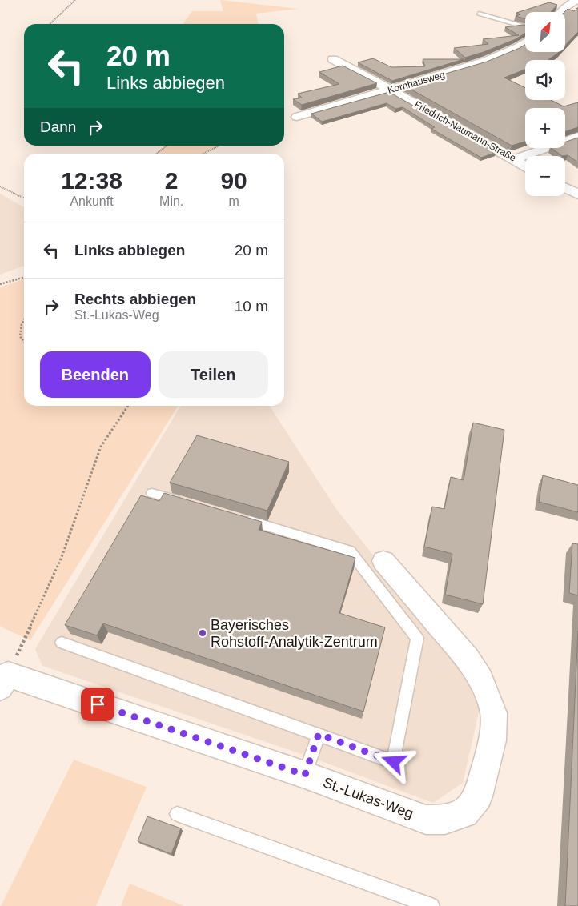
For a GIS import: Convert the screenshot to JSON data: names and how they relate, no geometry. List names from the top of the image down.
{
  "streets": {
    "street": ["Kornhausweg", "Friedrich-Naumann-Straße", "St.-Lukas-Weg"]
  },
  "crossings": [
    ["Kornhausweg", "Friedrich-Naumann-Straße"]
  ],
  "places": ["Bayerisches Rohstoff-Analytik-Zentrum"],
  "north": "top right",
  "page": {
    "map_buttons": ["+", "−"],
    "turn": ["20 m", "Links abbiegen"],
    "then": "Dann",
    "eta": [
      "12:38",
      "Ankunft",
      "2",
      "Min.",
      "90",
      "m"
    ],
    "list": [
      {
        "name": "Links abbiegen",
        "value": "20 m"
      },
      {
        "name": "Rechts abbiegen",
        "note": "St.-Lukas-Weg",
        "value": "10 m"
      }
    ],
    "buttons": ["Beenden", "Teilen"]
  }
}
